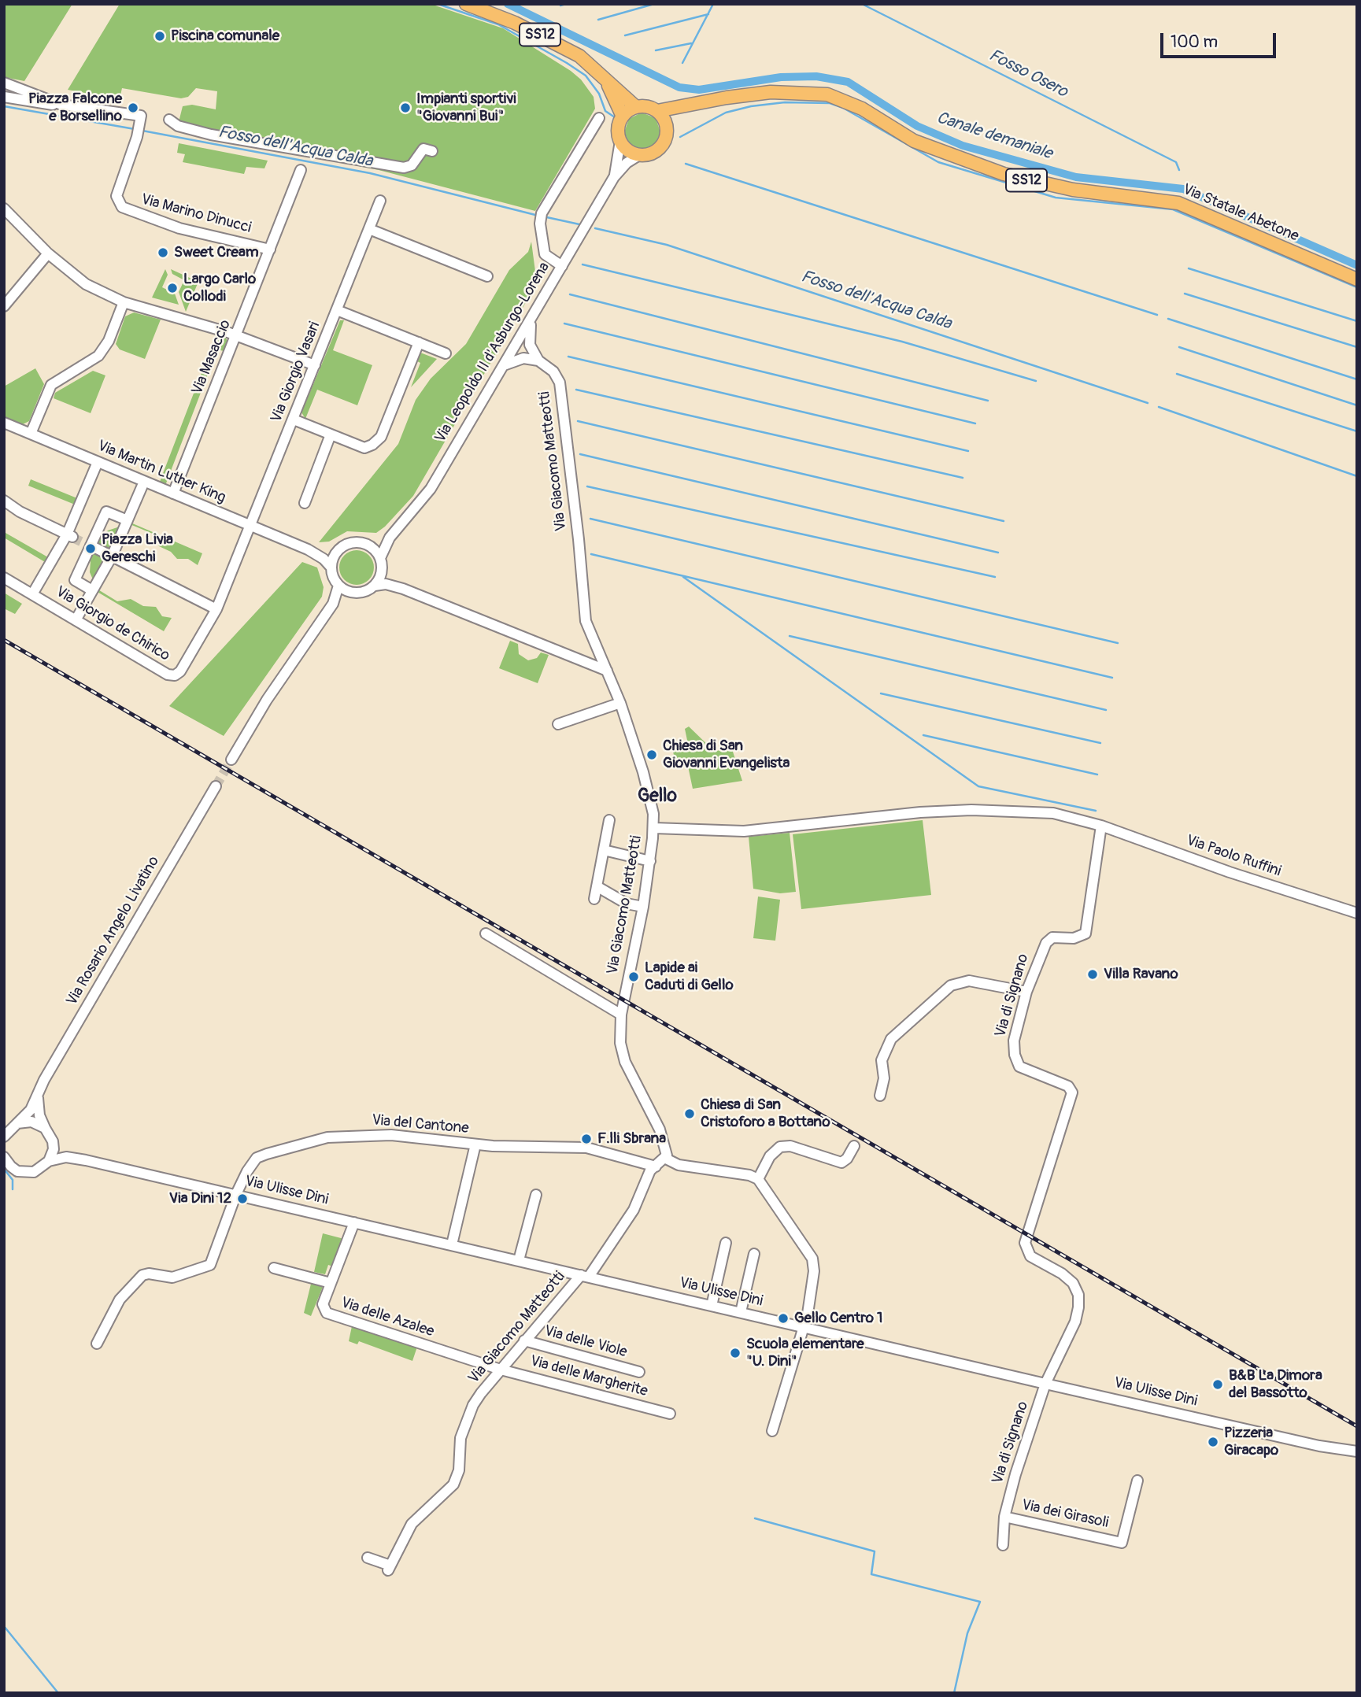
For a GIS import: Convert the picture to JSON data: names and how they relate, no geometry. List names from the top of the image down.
{
  "streets": {
    "main road": ["SS12", "Via Statale Abetone"],
    "street": [
      "Via Marino Dinucci",
      "Via Leopoldo II d'Asburgo-Lorena",
      "Via Masaccio",
      "Via Giorgio Vasari",
      "Via Giacomo Matteotti",
      "Via Martin Luther King",
      "Via Giorgio de Chirico",
      "Via Paolo Ruffini",
      "Via Rosario Angelo Livatino",
      "Via di Signano",
      "Via del Cantone",
      "Via Ulisse Dini",
      "Via delle Azalee",
      "Via delle Viole",
      "Via delle Margherite",
      "Via dei Girasoli"
    ]
  },
  "crossings": [
    ["Via Marino Dinucci", "Via Masaccio"],
    ["Via Leopoldo II d'Asburgo-Lorena", "Via Giacomo Matteotti"],
    ["Via Masaccio", "Via Martin Luther King"],
    ["Via Giorgio Vasari", "Via Martin Luther King"],
    ["Via Giorgio Vasari", "Via Giorgio de Chirico"],
    ["Via Giacomo Matteotti", "Via del Cantone"],
    ["Via Giacomo Matteotti", "Via Ulisse Dini"],
    ["Via Giacomo Matteotti", "Via delle Azalee"],
    ["Via Giacomo Matteotti", "Via delle Viole"],
    ["Via Giacomo Matteotti", "Via delle Margherite"],
    ["Via Martin Luther King", "Via Giorgio de Chirico"],
    ["Via Paolo Ruffini", "Via di Signano"],
    ["Via di Signano", "Via Ulisse Dini"],
    ["Via di Signano", "Via dei Girasoli"],
    ["Via del Cantone", "Via Ulisse Dini"],
    ["Via Ulisse Dini", "Via delle Azalee"],
    ["Via delle Azalee", "Via delle Margherite"]
  ],
  "districts": ["Gello"],
  "water": ["Fosso Osero", "Canale demaniale", "Fosso dell'Acqua Calda"],
  "places": [
    "Piscina comunale",
    "Piazza Falcone e Borsellino",
    "Impianti sportivi \"Giovanni Bui\"",
    "Sweet Cream",
    "Largo Carlo Collodi",
    "Piazza Livia Gereschi",
    "Chiesa di San Giovanni Evangelista",
    "Villa Ravano",
    "Lapide ai Caduti di Gello",
    "Chiesa di San Cristoforo a Bottano",
    "F.lli Sbrana",
    "Via Dini 12",
    "Gello Centro 1",
    "Scuola elementare \"U. Dini\"",
    "B&B La Dimora del Bassotto",
    "Pizzeria Giracapo"
  ],
  "scale_bar": "100 m"
}
